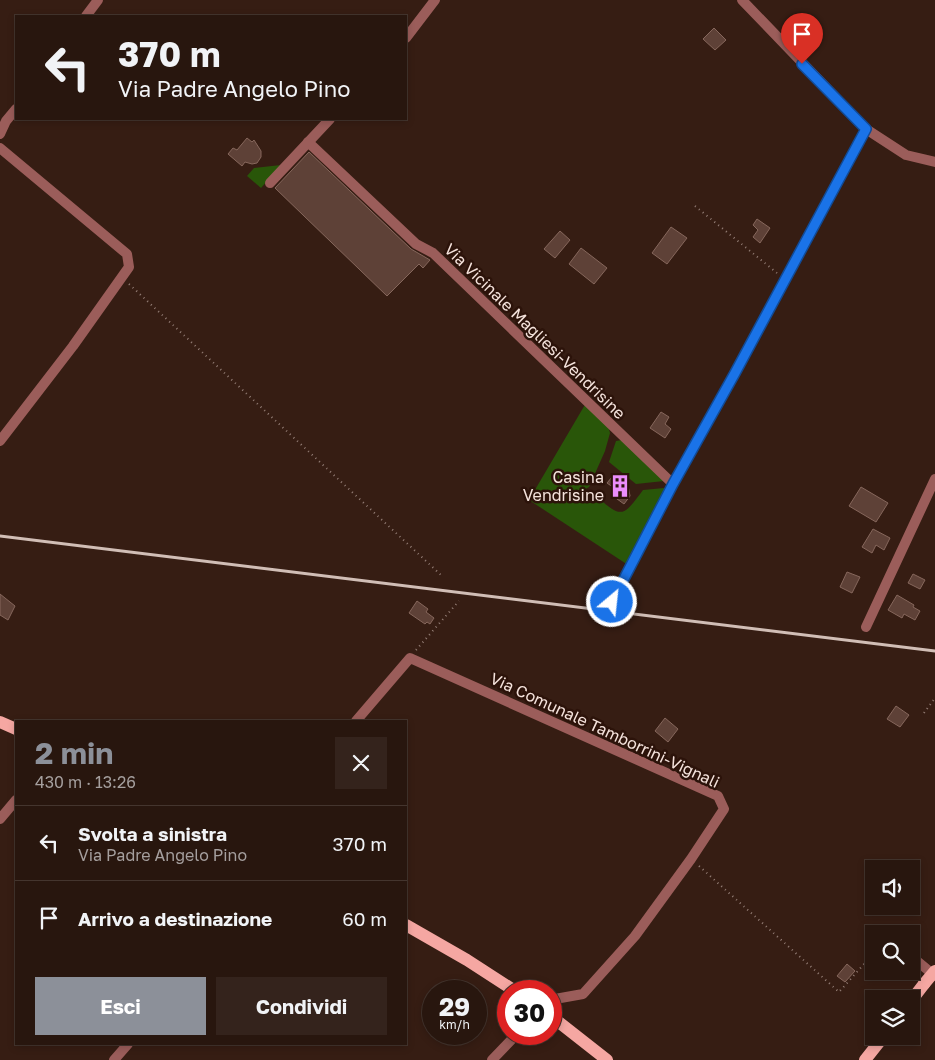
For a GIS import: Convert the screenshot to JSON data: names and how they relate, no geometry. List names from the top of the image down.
{
  "streets": {
    "street": ["Via Vicinale Magliesi-Vendrisine", "Via Comunale Tamborrini-Vignali"]
  },
  "places": {
    "building": ["Casina Vendrisine"]
  },
  "page": {
    "turn": ["370 m", "Via Padre Angelo Pino"],
    "heading": ["2 min", "430 m · 13:26"],
    "list": [
      {
        "name": "Svolta a sinistra",
        "note": "Via Padre Angelo Pino",
        "value": "370 m"
      },
      {
        "name": "Arrivo a destinazione",
        "value": "60 m"
      }
    ],
    "buttons": ["Esci", "Condividi"],
    "speed": "29 km/h",
    "limit": "30"
  }
}
